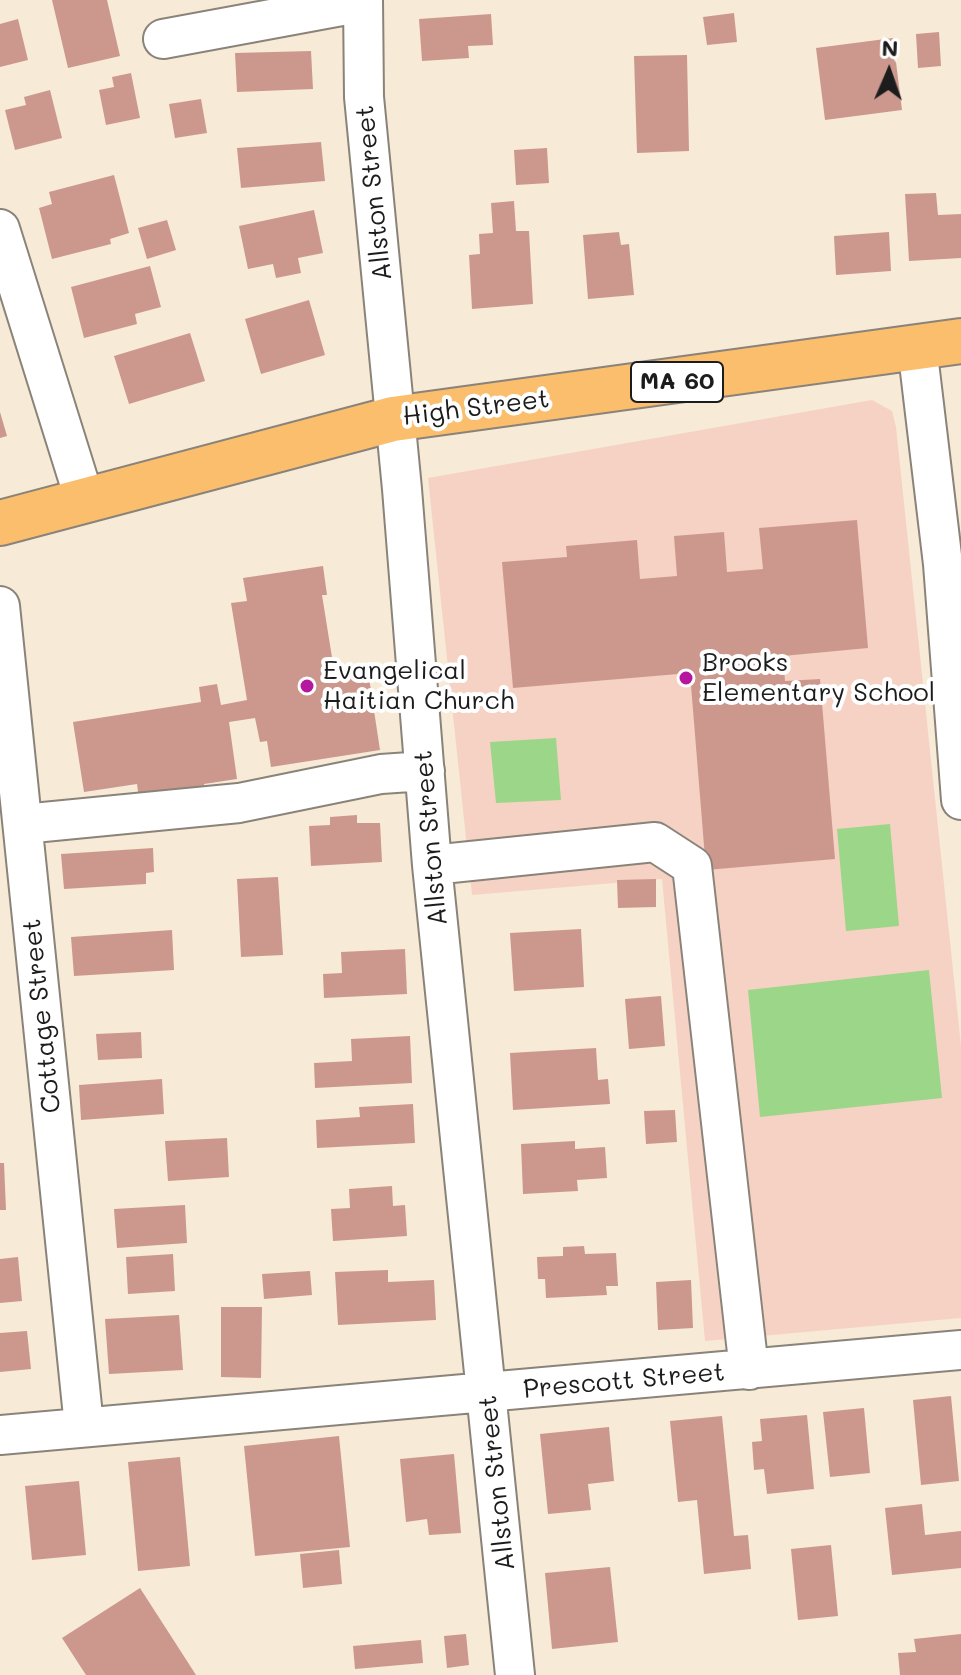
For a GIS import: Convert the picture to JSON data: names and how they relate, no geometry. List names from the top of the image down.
{
  "streets": {
    "main road": ["MA 60", "High Street"],
    "street": ["Allston Street", "Cottage Street", "Prescott Street"]
  },
  "crossings": [
    ["Allston Street", "High Street"],
    ["Allston Street", "Prescott Street"],
    ["Cottage Street", "Prescott Street"]
  ],
  "places": ["Brooks Elementary School", "Evangelical Haitian Church"],
  "north": "top"
}
